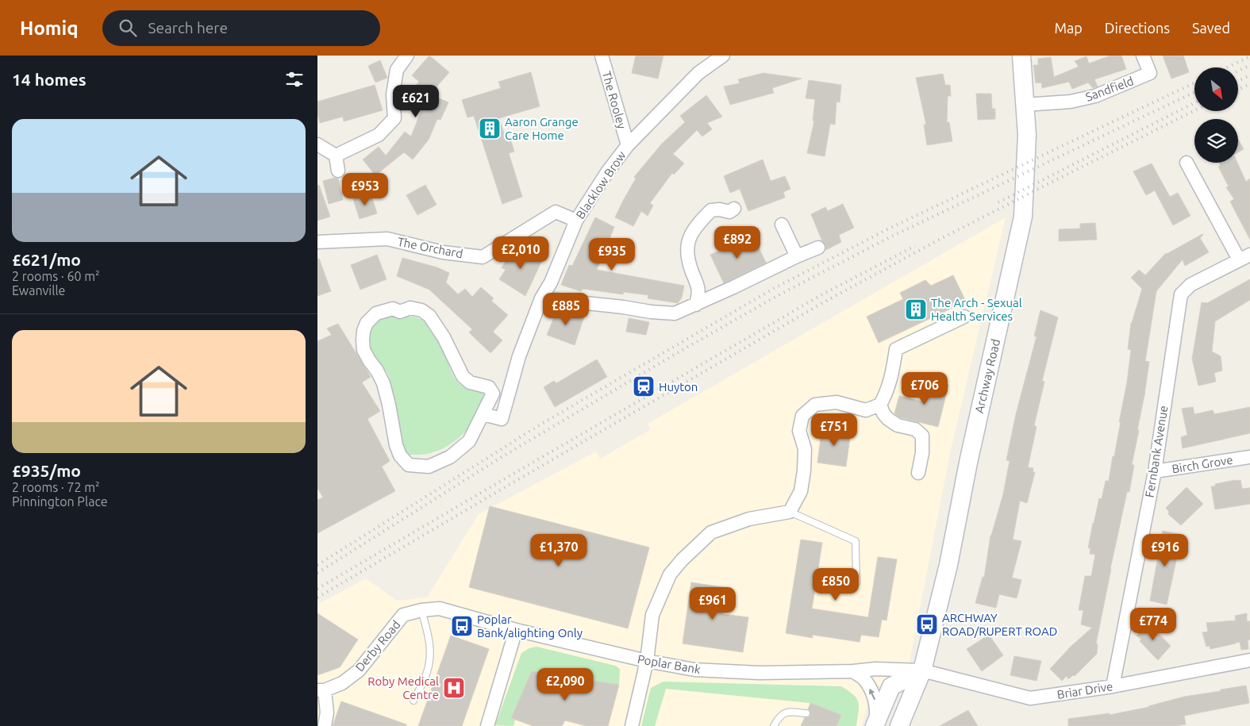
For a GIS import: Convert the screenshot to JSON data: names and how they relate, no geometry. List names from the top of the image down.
{
  "streets": {
    "main road": ["Archway Road"],
    "street": [
      "Sandfield",
      "The Rooley",
      "Blacklow Brow",
      "The Orchard",
      "Fernbank Avenue",
      "Birch Grove",
      "Derby Road",
      "Poplar Bank",
      "Briar Drive"
    ]
  },
  "crossings": [
    ["Sandfield", "Archway Road"],
    ["The Rooley", "Blacklow Brow"],
    ["Blacklow Brow", "The Orchard"],
    ["Archway Road", "Poplar Bank"],
    ["Archway Road", "Briar Drive"],
    ["Fernbank Avenue", "Birch Grove"],
    ["Fernbank Avenue", "Briar Drive"],
    ["Derby Road", "Poplar Bank"],
    ["Poplar Bank", "Briar Drive"]
  ],
  "places": {
    "building": ["Aaron Grange Care Home", "The Arch - Sexual Health Services"],
    "station": ["Huyton"],
    "bus stop": ["ARCHWAY ROAD/RUPERT ROAD", "Poplar Bank/alighting Only"],
    "hospital": ["Roby Medical Centre"]
  },
  "north": "bottom right",
  "page": {
    "header": "Homiq",
    "search": "Search here",
    "nav": ["Map", "Directions", "Saved"],
    "heading": "14 homes",
    "price": [
      "£621",
      "£953",
      "£892",
      "£2,010",
      "£935",
      "£885",
      "£706",
      "£751",
      "£1,370",
      "£916",
      "£850",
      "£961",
      "£774",
      "£2,090"
    ],
    "list": [
      {
        "name": "£621/mo",
        "note": "2 rooms · 60 m² · Ewanville"
      },
      {
        "name": "£935/mo",
        "note": "2 rooms · 72 m² · Pinnington Place"
      }
    ]
  }
}
